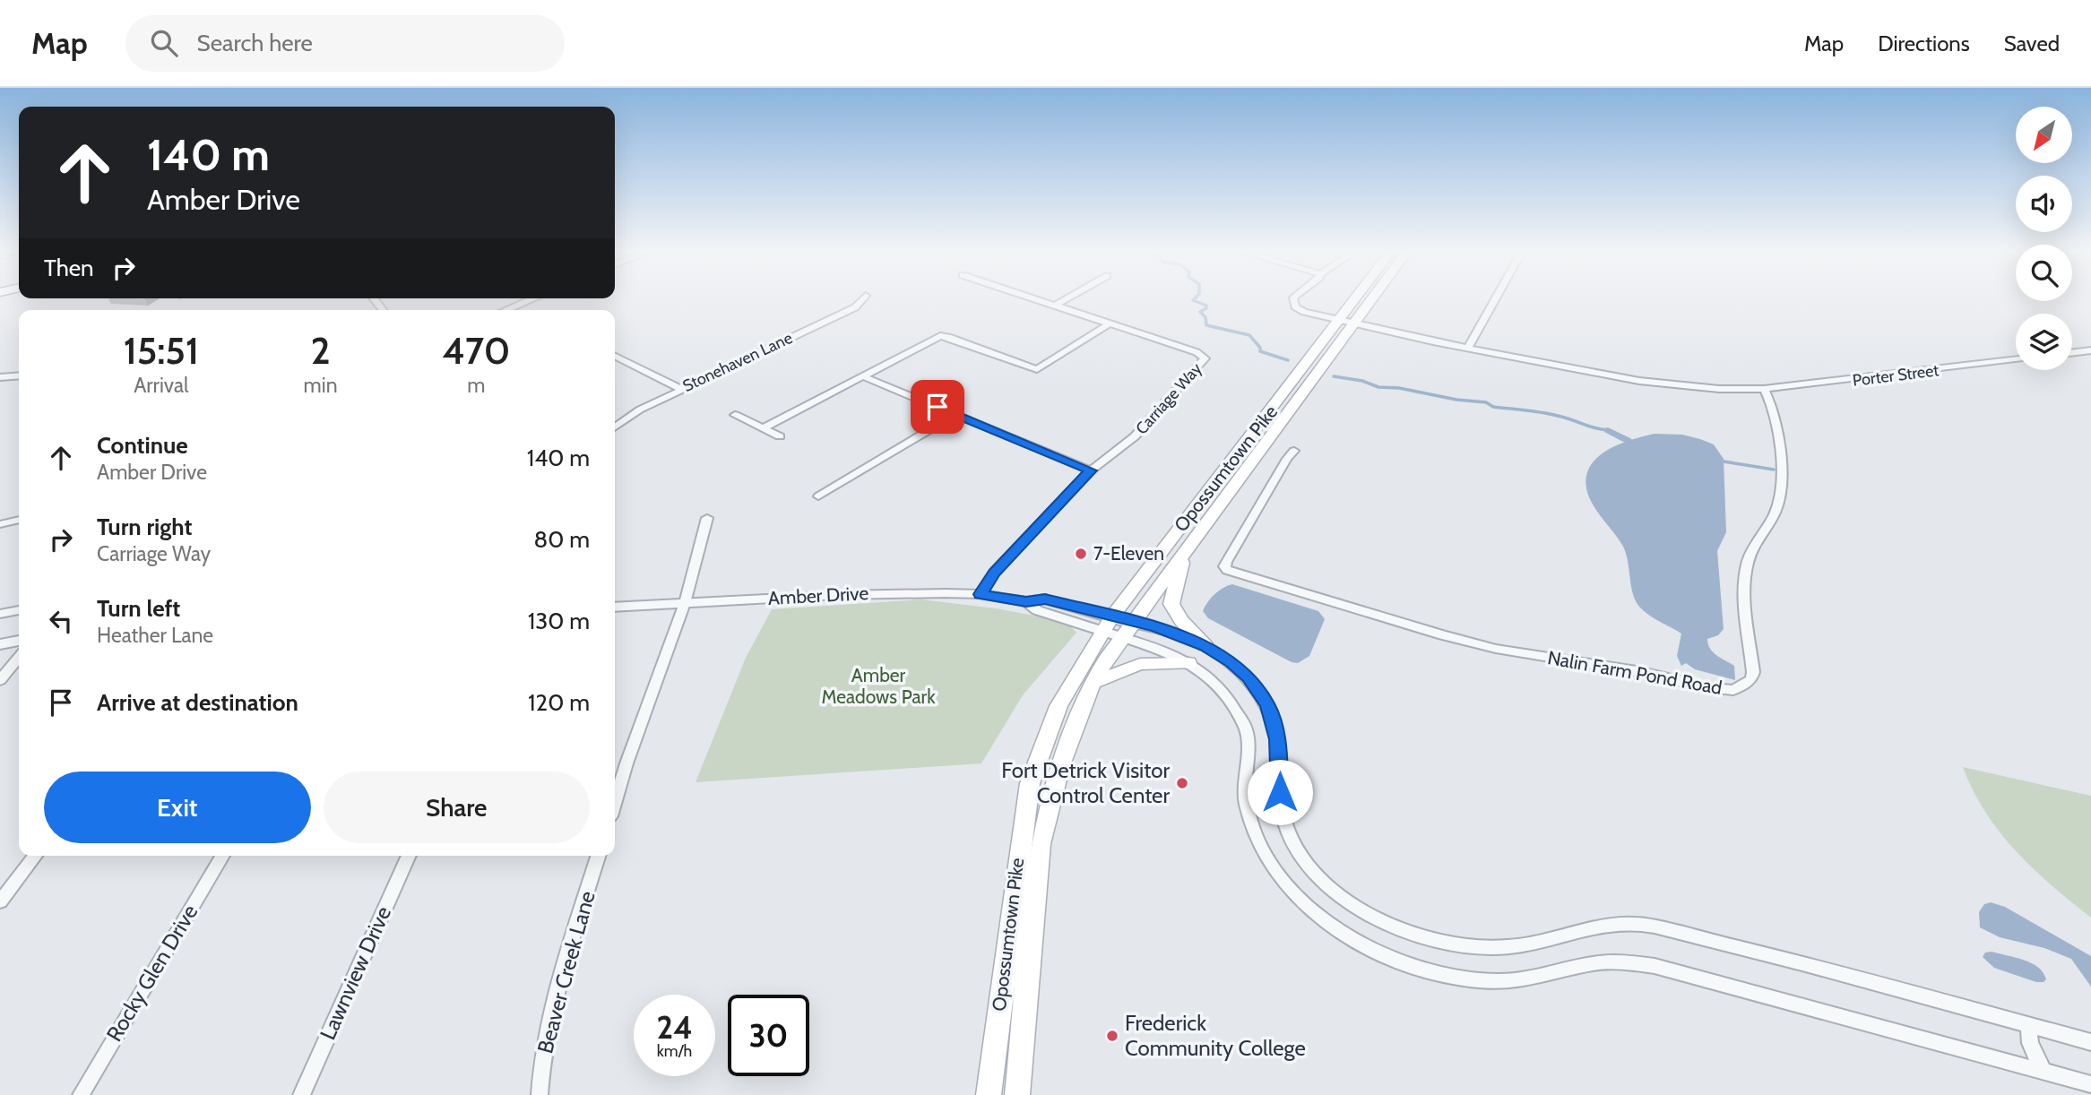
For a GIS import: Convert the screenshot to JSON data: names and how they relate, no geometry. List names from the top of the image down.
{
  "streets": {
    "main road": ["Opossumtown Pike"],
    "street": [
      "Stonehaven Lane",
      "Porter Street",
      "Carriage Way",
      "Amber Drive",
      "Nalin Farm Pond Road",
      "Beaver Creek Lane",
      "Rocky Glen Drive",
      "Lawnview Drive"
    ]
  },
  "crossings": [
    ["Porter Street", "Nalin Farm Pond Road"],
    ["Carriage Way", "Amber Drive"],
    ["Opossumtown Pike", "Amber Drive"]
  ],
  "parks": ["Amber Meadows Park"],
  "places": ["7-Eleven", "Fort Detrick Visitor Control Center", "Frederick Community College"],
  "north": "bottom left",
  "page": {
    "header": "Map",
    "search": "Search here",
    "nav": ["Map", "Directions", "Saved"],
    "turn": ["140 m", "Amber Drive"],
    "then": "Then",
    "eta": [
      "15:51",
      "Arrival",
      "2",
      "min",
      "470",
      "m"
    ],
    "list": [
      {
        "name": "Continue",
        "note": "Amber Drive",
        "value": "140 m"
      },
      {
        "name": "Turn right",
        "note": "Carriage Way",
        "value": "80 m"
      },
      {
        "name": "Turn left",
        "note": "Heather Lane",
        "value": "130 m"
      },
      {
        "name": "Arrive at destination",
        "value": "120 m"
      }
    ],
    "buttons": ["Exit", "Share"],
    "speed": "24 km/h",
    "limit": "30"
  }
}
